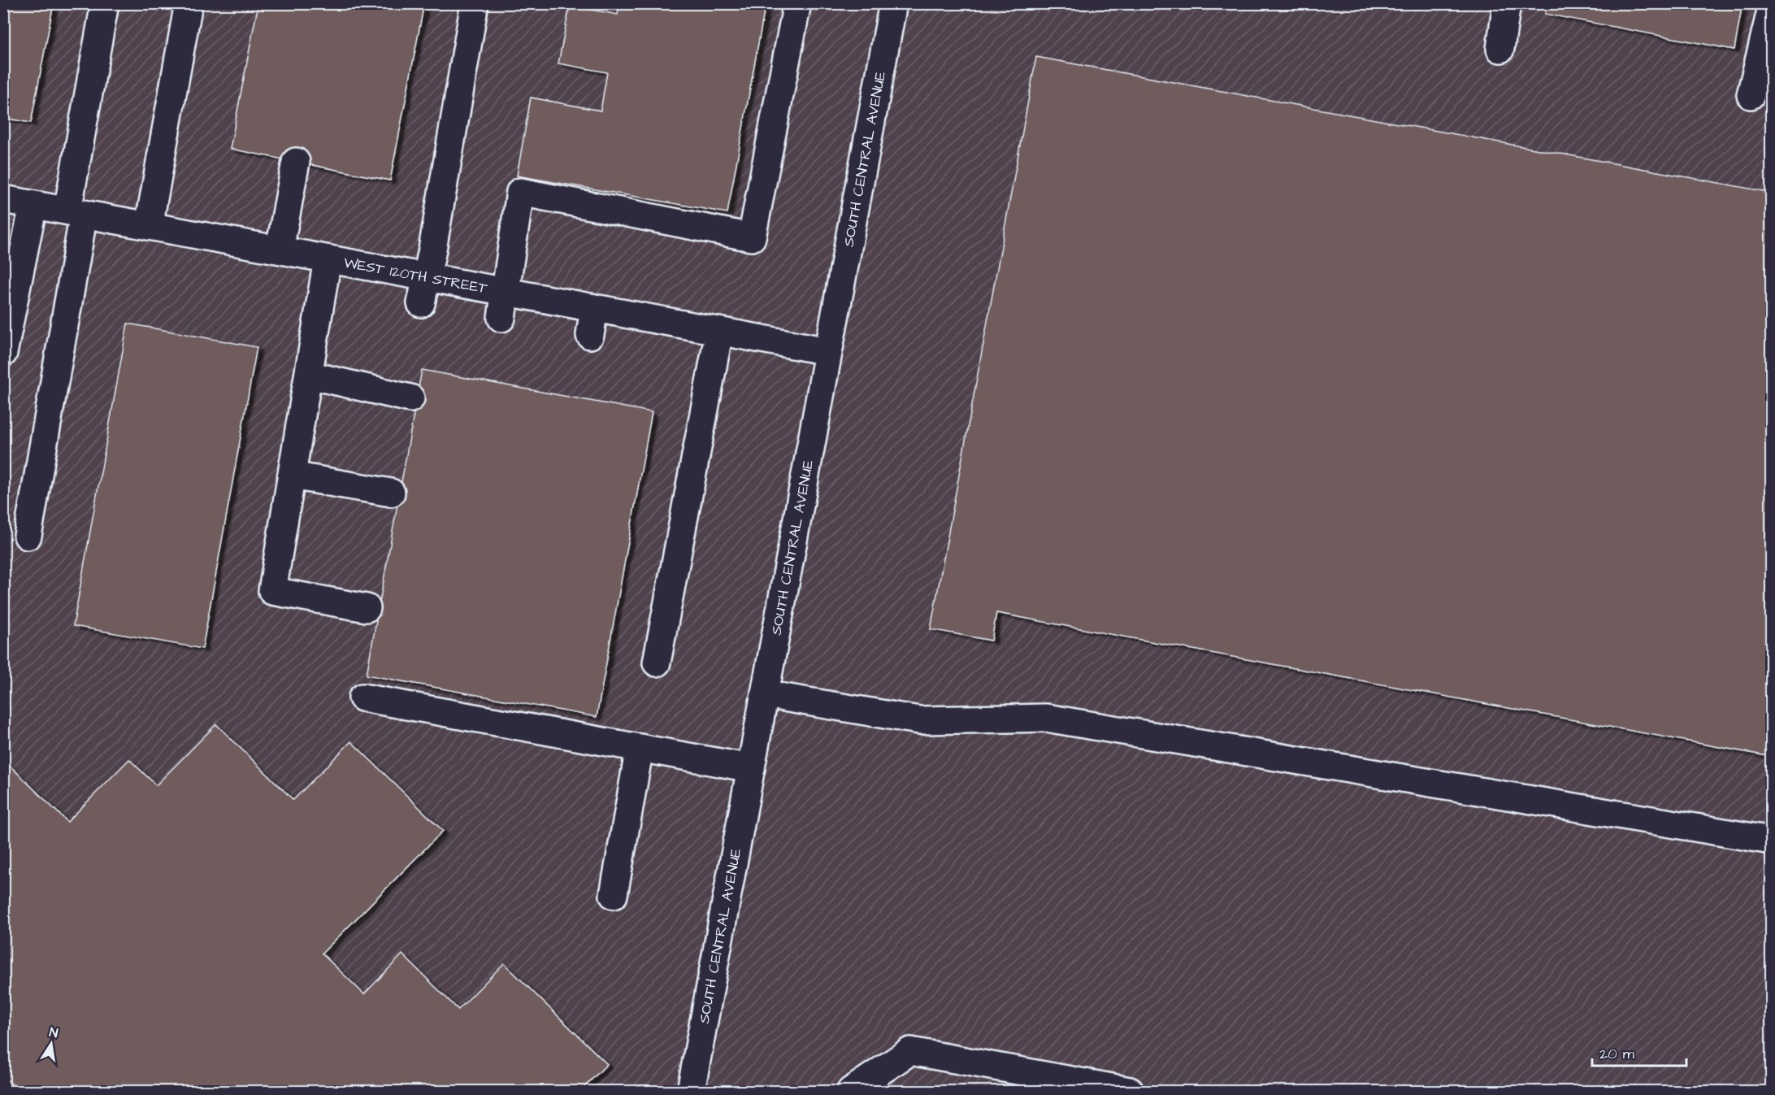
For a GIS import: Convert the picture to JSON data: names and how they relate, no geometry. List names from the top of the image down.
{
  "streets": {
    "street": ["SOUTH CENTRAL AVENUE", "WEST 120TH STREET"]
  },
  "crossings": [
    ["SOUTH CENTRAL AVENUE", "WEST 120TH STREET"]
  ],
  "scale_bar": "20 m",
  "north": "top"
}
